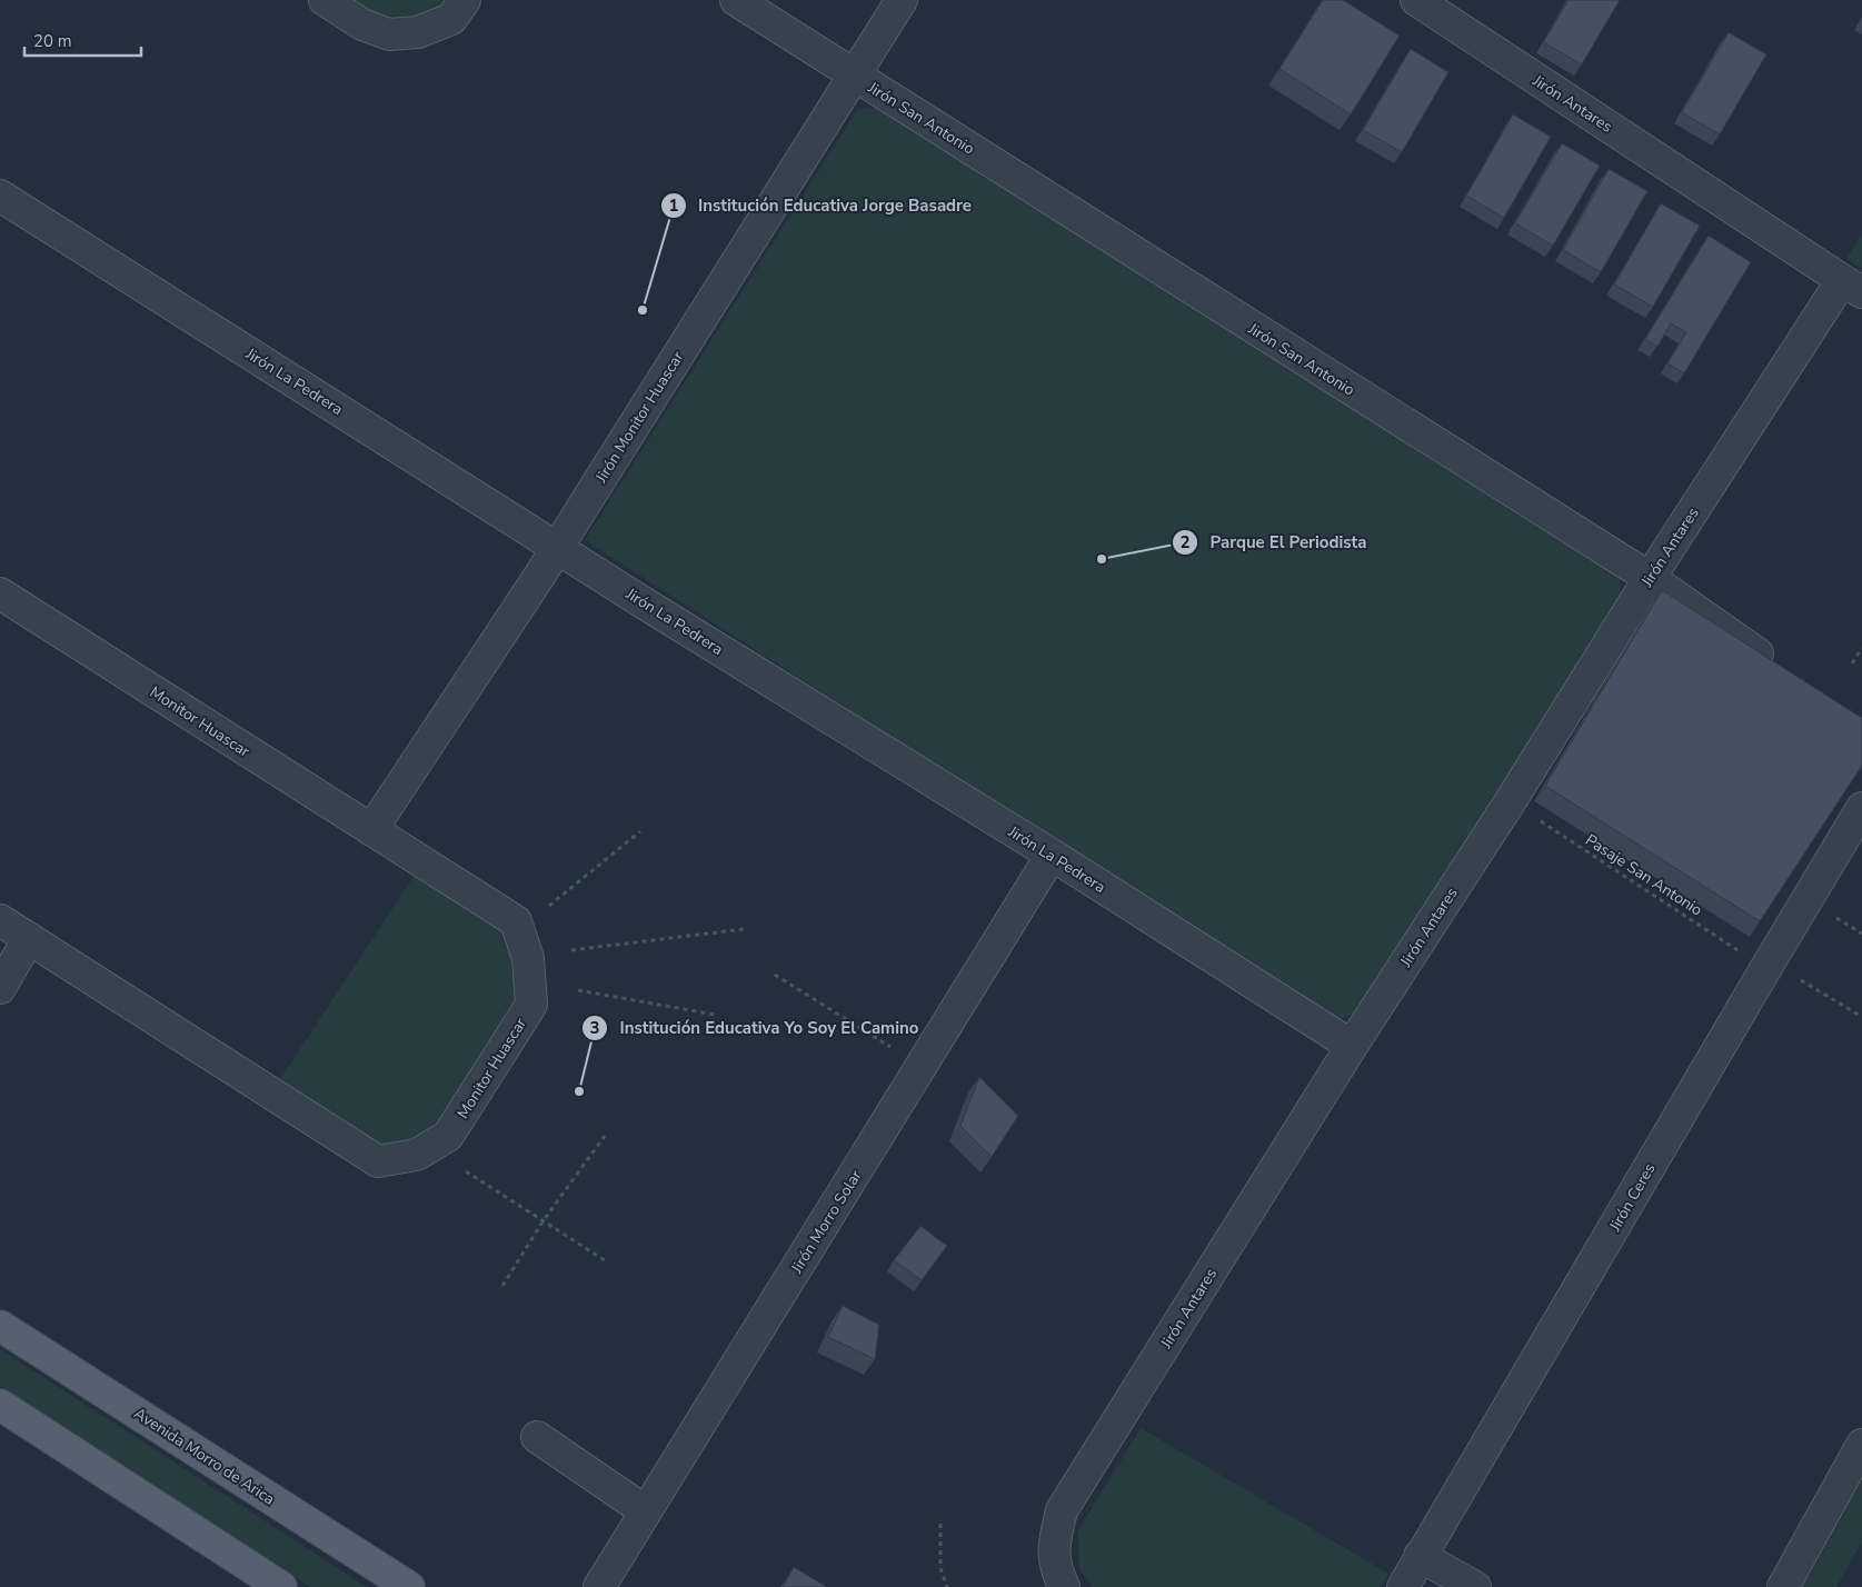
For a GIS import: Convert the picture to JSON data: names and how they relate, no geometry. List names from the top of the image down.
{
  "streets": {
    "main road": ["Avenida Morro de Arica"],
    "street": [
      "Jirón Antares",
      "Jirón San Antonio",
      "Jirón La Pedrera",
      "Jirón Monitor Huascar",
      "Monitor Huascar",
      "Jirón Ceres",
      "Jirón Morro Solar"
    ],
    "path": ["Pasaje San Antonio"]
  },
  "crossings": [
    ["Jirón Antares", "Jirón San Antonio"],
    ["Jirón Antares", "Jirón La Pedrera"],
    ["Jirón Antares", "Pasaje San Antonio"],
    ["Jirón San Antonio", "Jirón Monitor Huascar"],
    ["Jirón La Pedrera", "Jirón Monitor Huascar"],
    ["Jirón La Pedrera", "Jirón Morro Solar"],
    ["Jirón Monitor Huascar", "Monitor Huascar"],
    ["Pasaje San Antonio", "Jirón Ceres"]
  ],
  "places": ["Institución Educativa Jorge Basadre", "Parque El Periodista", "Institución Educativa Yo Soy El Camino"],
  "scale_bar": "20 m"
}
